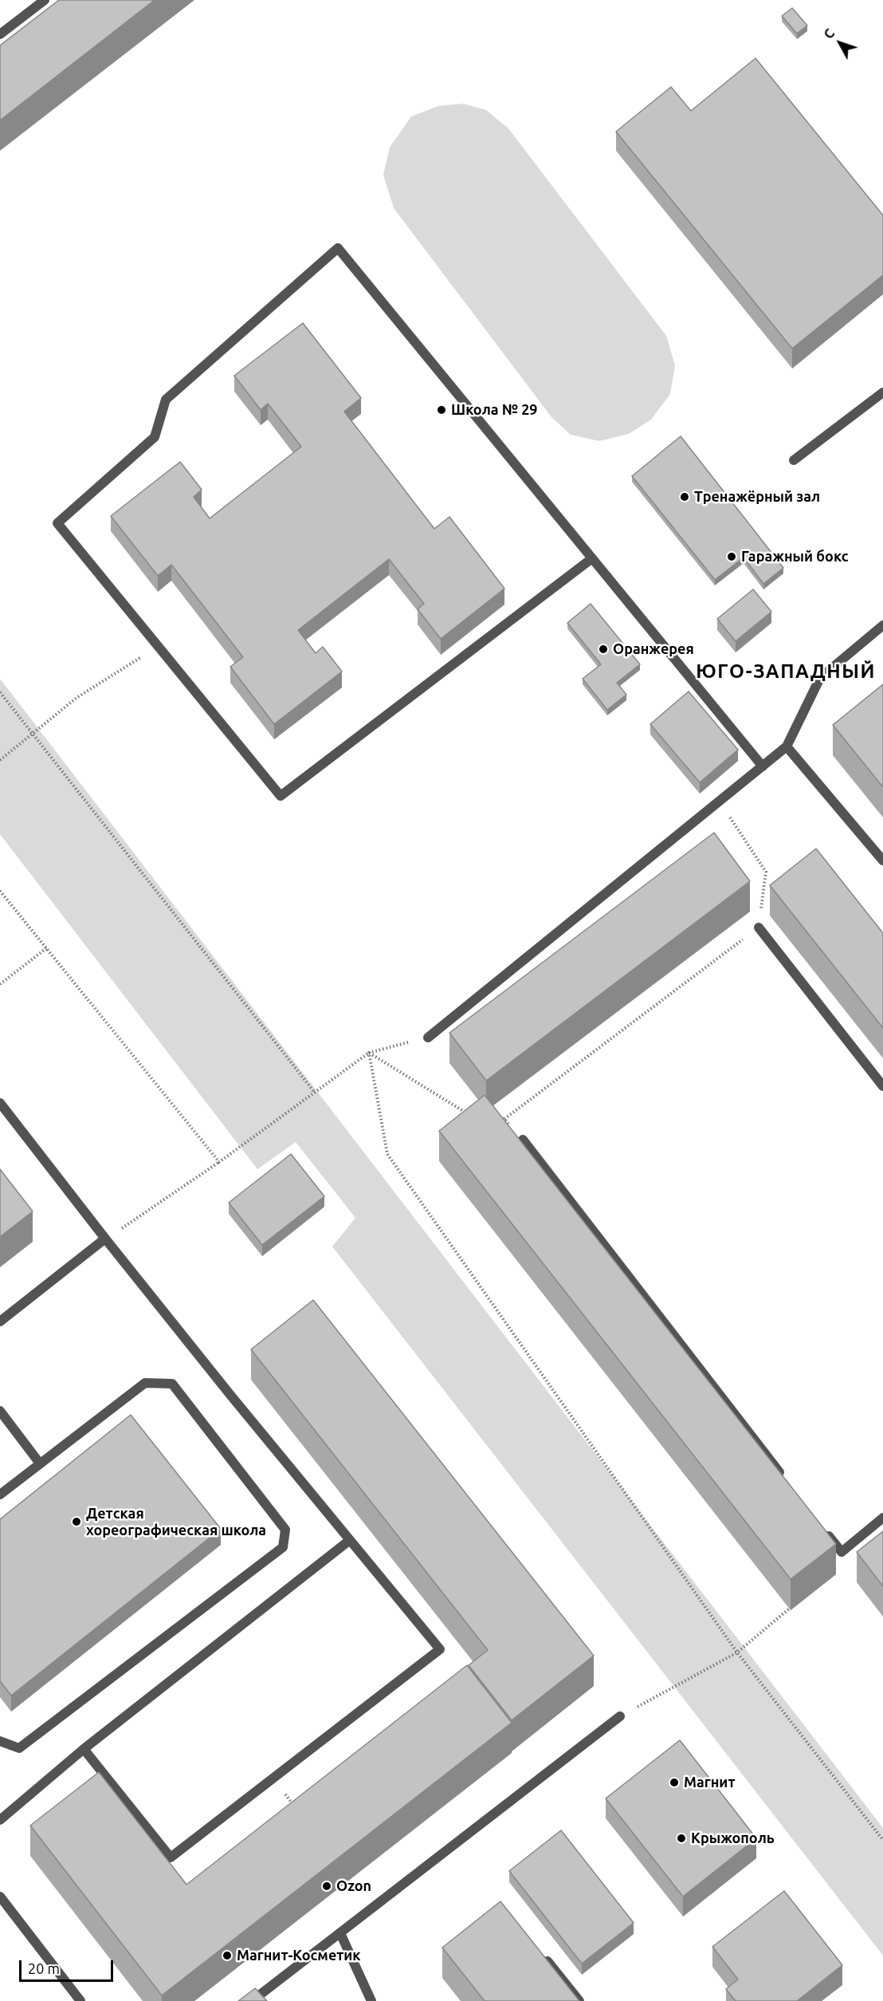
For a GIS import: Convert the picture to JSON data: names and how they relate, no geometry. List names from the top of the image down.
{
  "districts": ["ЮГО-ЗАПАДНЫЙ"],
  "places": [
    "Школа № 29",
    "Тренажёрный зал",
    "Гаражный бокс",
    "Оранжерея",
    "Детская хореографическая школа",
    "Магнит",
    "Крыжополь",
    "Ozon",
    "Магнит-Косметик"
  ],
  "scale_bar": "20 m",
  "north": "top left"
}
